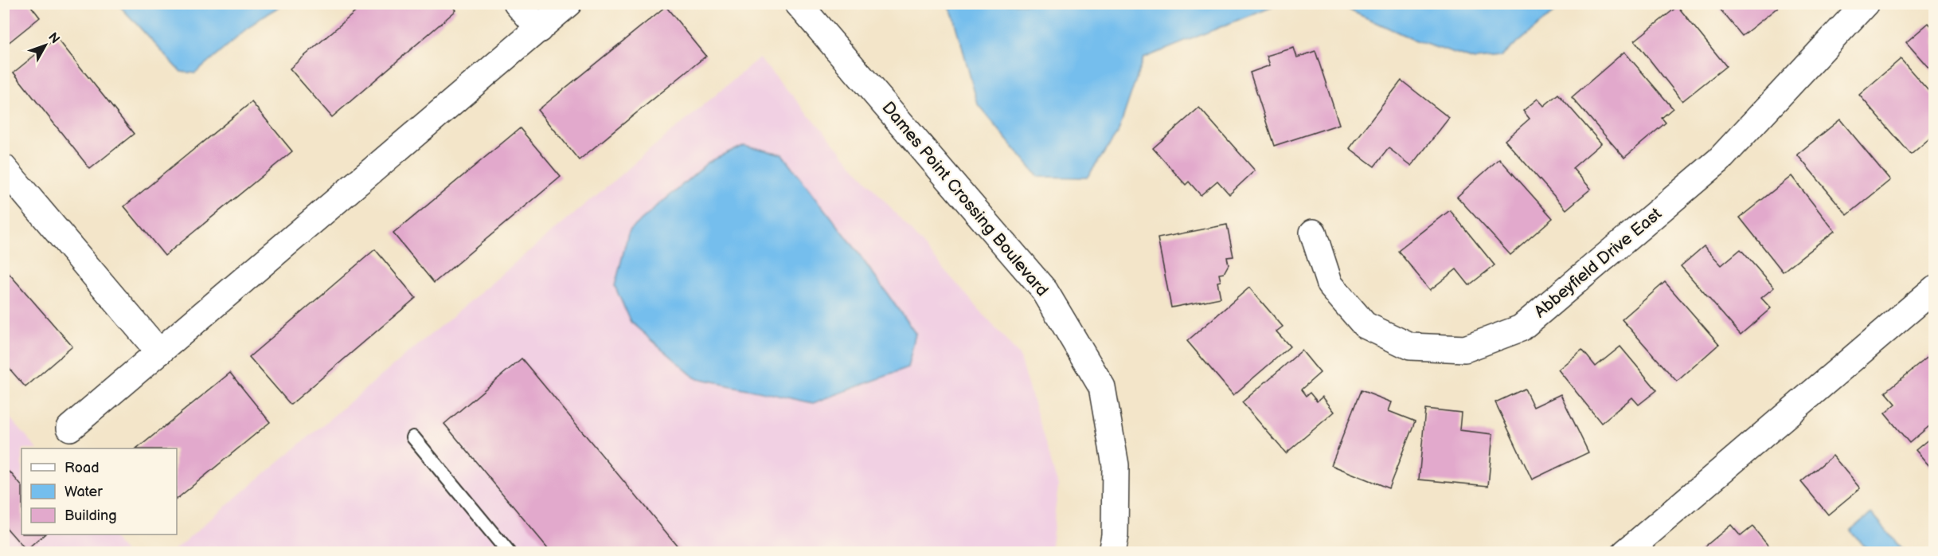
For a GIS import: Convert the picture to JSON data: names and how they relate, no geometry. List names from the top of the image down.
{
  "streets": {
    "street": ["Dames Point Crossing Boulevard", "Abbeyfield Drive East"]
  },
  "legend": ["Road", "Water", "Building"],
  "north": "top right"
}
